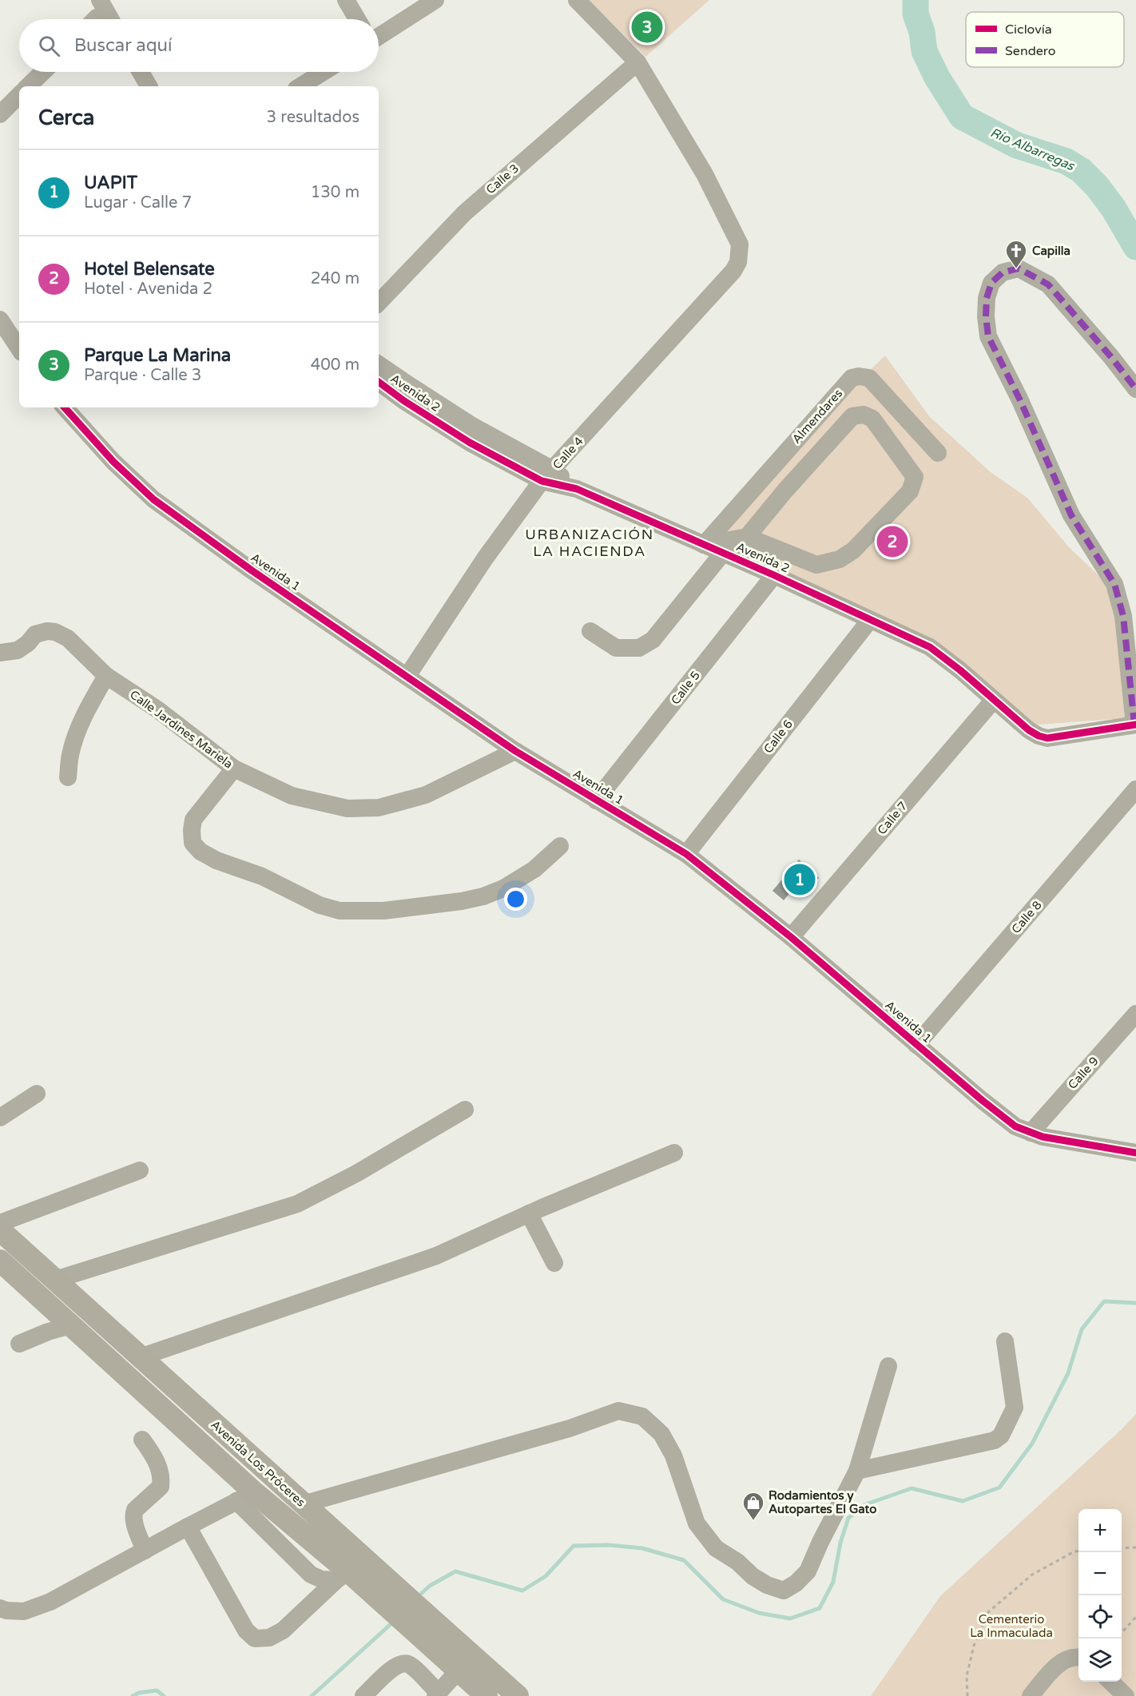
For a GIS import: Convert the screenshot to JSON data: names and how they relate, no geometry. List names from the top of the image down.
{
  "streets": {
    "main road": ["Avenida Los Próceres"],
    "street": [
      "Calle 3",
      "Avenida 2",
      "Almendares",
      "Calle 4",
      "Avenida 1",
      "Calle 5",
      "Calle Jardines Mariela",
      "Calle 6",
      "Calle 7",
      "Calle 8",
      "Calle 9"
    ]
  },
  "crossings": [
    ["Calle 3", "Calle 4"],
    ["Avenida 2", "Almendares"],
    ["Avenida 2", "Calle 4"],
    ["Avenida 2", "Calle 5"],
    ["Avenida 2", "Calle 6"],
    ["Avenida 2", "Calle 7"],
    ["Calle 4", "Avenida 1"],
    ["Avenida 1", "Calle 5"],
    ["Avenida 1", "Calle Jardines Mariela"],
    ["Avenida 1", "Calle 6"],
    ["Avenida 1", "Calle 7"],
    ["Avenida 1", "Calle 8"],
    ["Avenida 1", "Calle 9"]
  ],
  "districts": ["URBANIZACIÓN LA HACIENDA"],
  "water": ["Río Albarregas"],
  "parks": ["Cementerio La Inmaculada"],
  "places": {
    "church": ["Capilla"],
    "shop": ["Rodamientos y Autopartes El Gato"]
  },
  "legend": ["Ciclovía", "Sendero"],
  "page": {
    "pins": ["3", "2", "1"],
    "search": "Buscar aquí",
    "heading": ["Cerca", "3 resultados"],
    "list": [
      {
        "mark": "1",
        "name": "UAPIT",
        "note": "Lugar · Calle 7",
        "value": "130 m"
      },
      {
        "mark": "2",
        "name": "Hotel Belensate",
        "note": "Hotel · Avenida 2",
        "value": "240 m"
      },
      {
        "mark": "3",
        "name": "Parque La Marina",
        "note": "Parque · Calle 3",
        "value": "400 m"
      }
    ],
    "map_buttons": ["+", "−"]
  }
}
